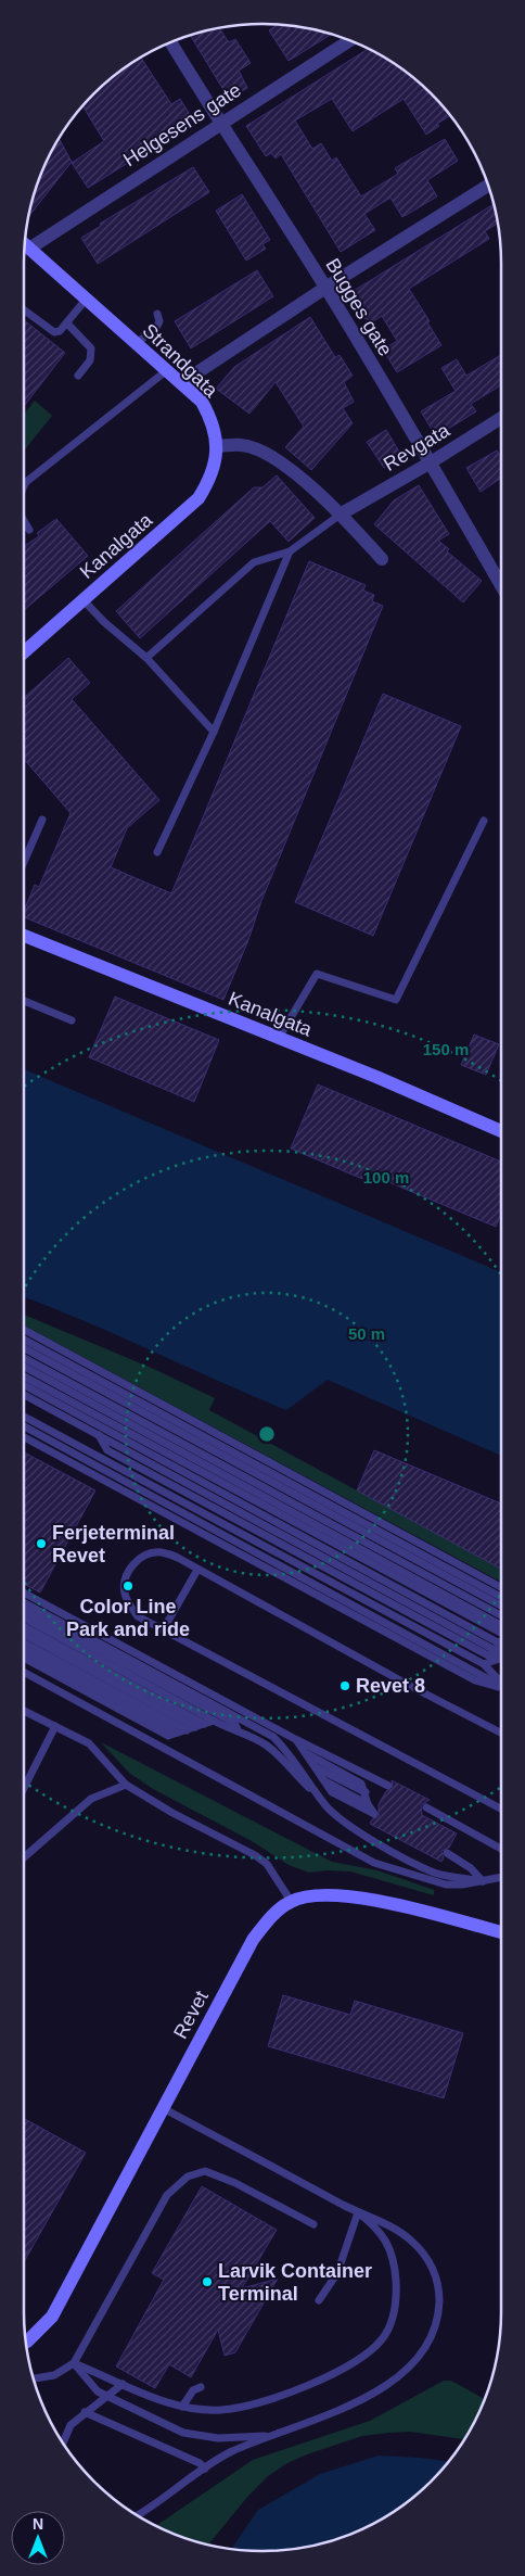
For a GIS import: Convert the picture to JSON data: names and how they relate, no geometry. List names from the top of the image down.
{
  "streets": {
    "main road": ["Strandgata", "Kanalgata", "Revet"],
    "street": ["Helgesens gate", "Bugges gate", "Revgata"]
  },
  "crossings": [
    ["Helgesens gate", "Bugges gate"],
    ["Helgesens gate", "Strandgata"],
    ["Bugges gate", "Revgata"],
    ["Strandgata", "Kanalgata"]
  ],
  "places": [
    "Ferjeterminal Revet",
    "Color Line Park and ride",
    "Revet 8",
    "Larvik Container Terminal"
  ],
  "north": "top",
  "rings": ["150 m", "100 m", "50 m"]
}
